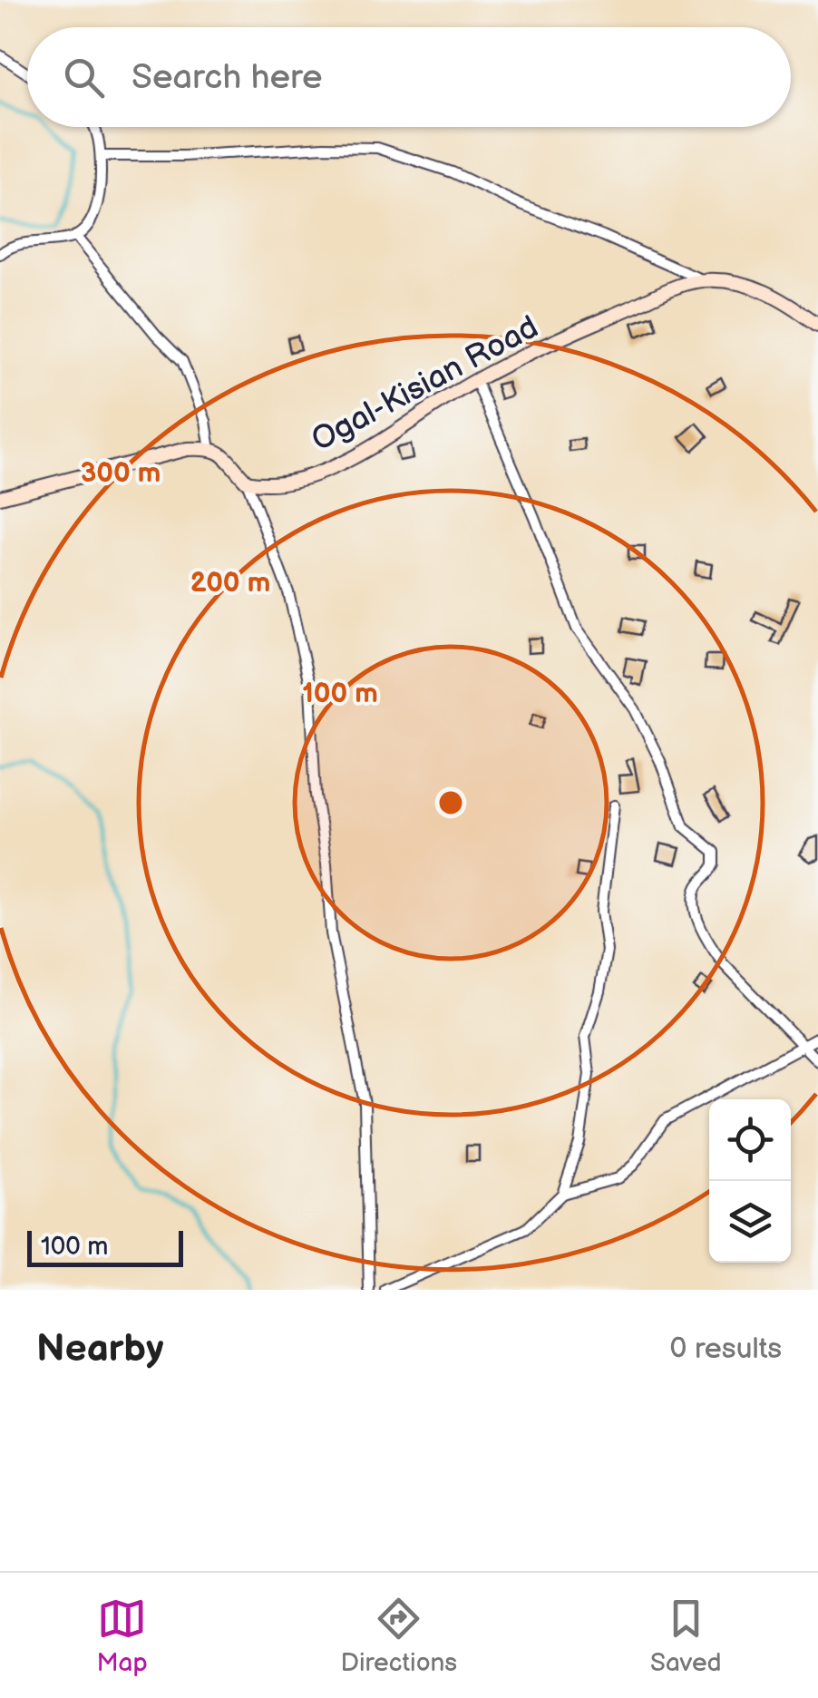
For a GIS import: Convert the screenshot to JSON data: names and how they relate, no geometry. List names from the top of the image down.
{
  "streets": {
    "main road": ["Ogal-Kisian Road"]
  },
  "scale_bar": "100 m",
  "page": {
    "search": "Search here",
    "scale": "100 m",
    "heading": ["Nearby", "0 results"],
    "nav": ["Map", "Directions", "Saved"]
  },
  "rings": ["300 m", "200 m", "100 m"]
}
